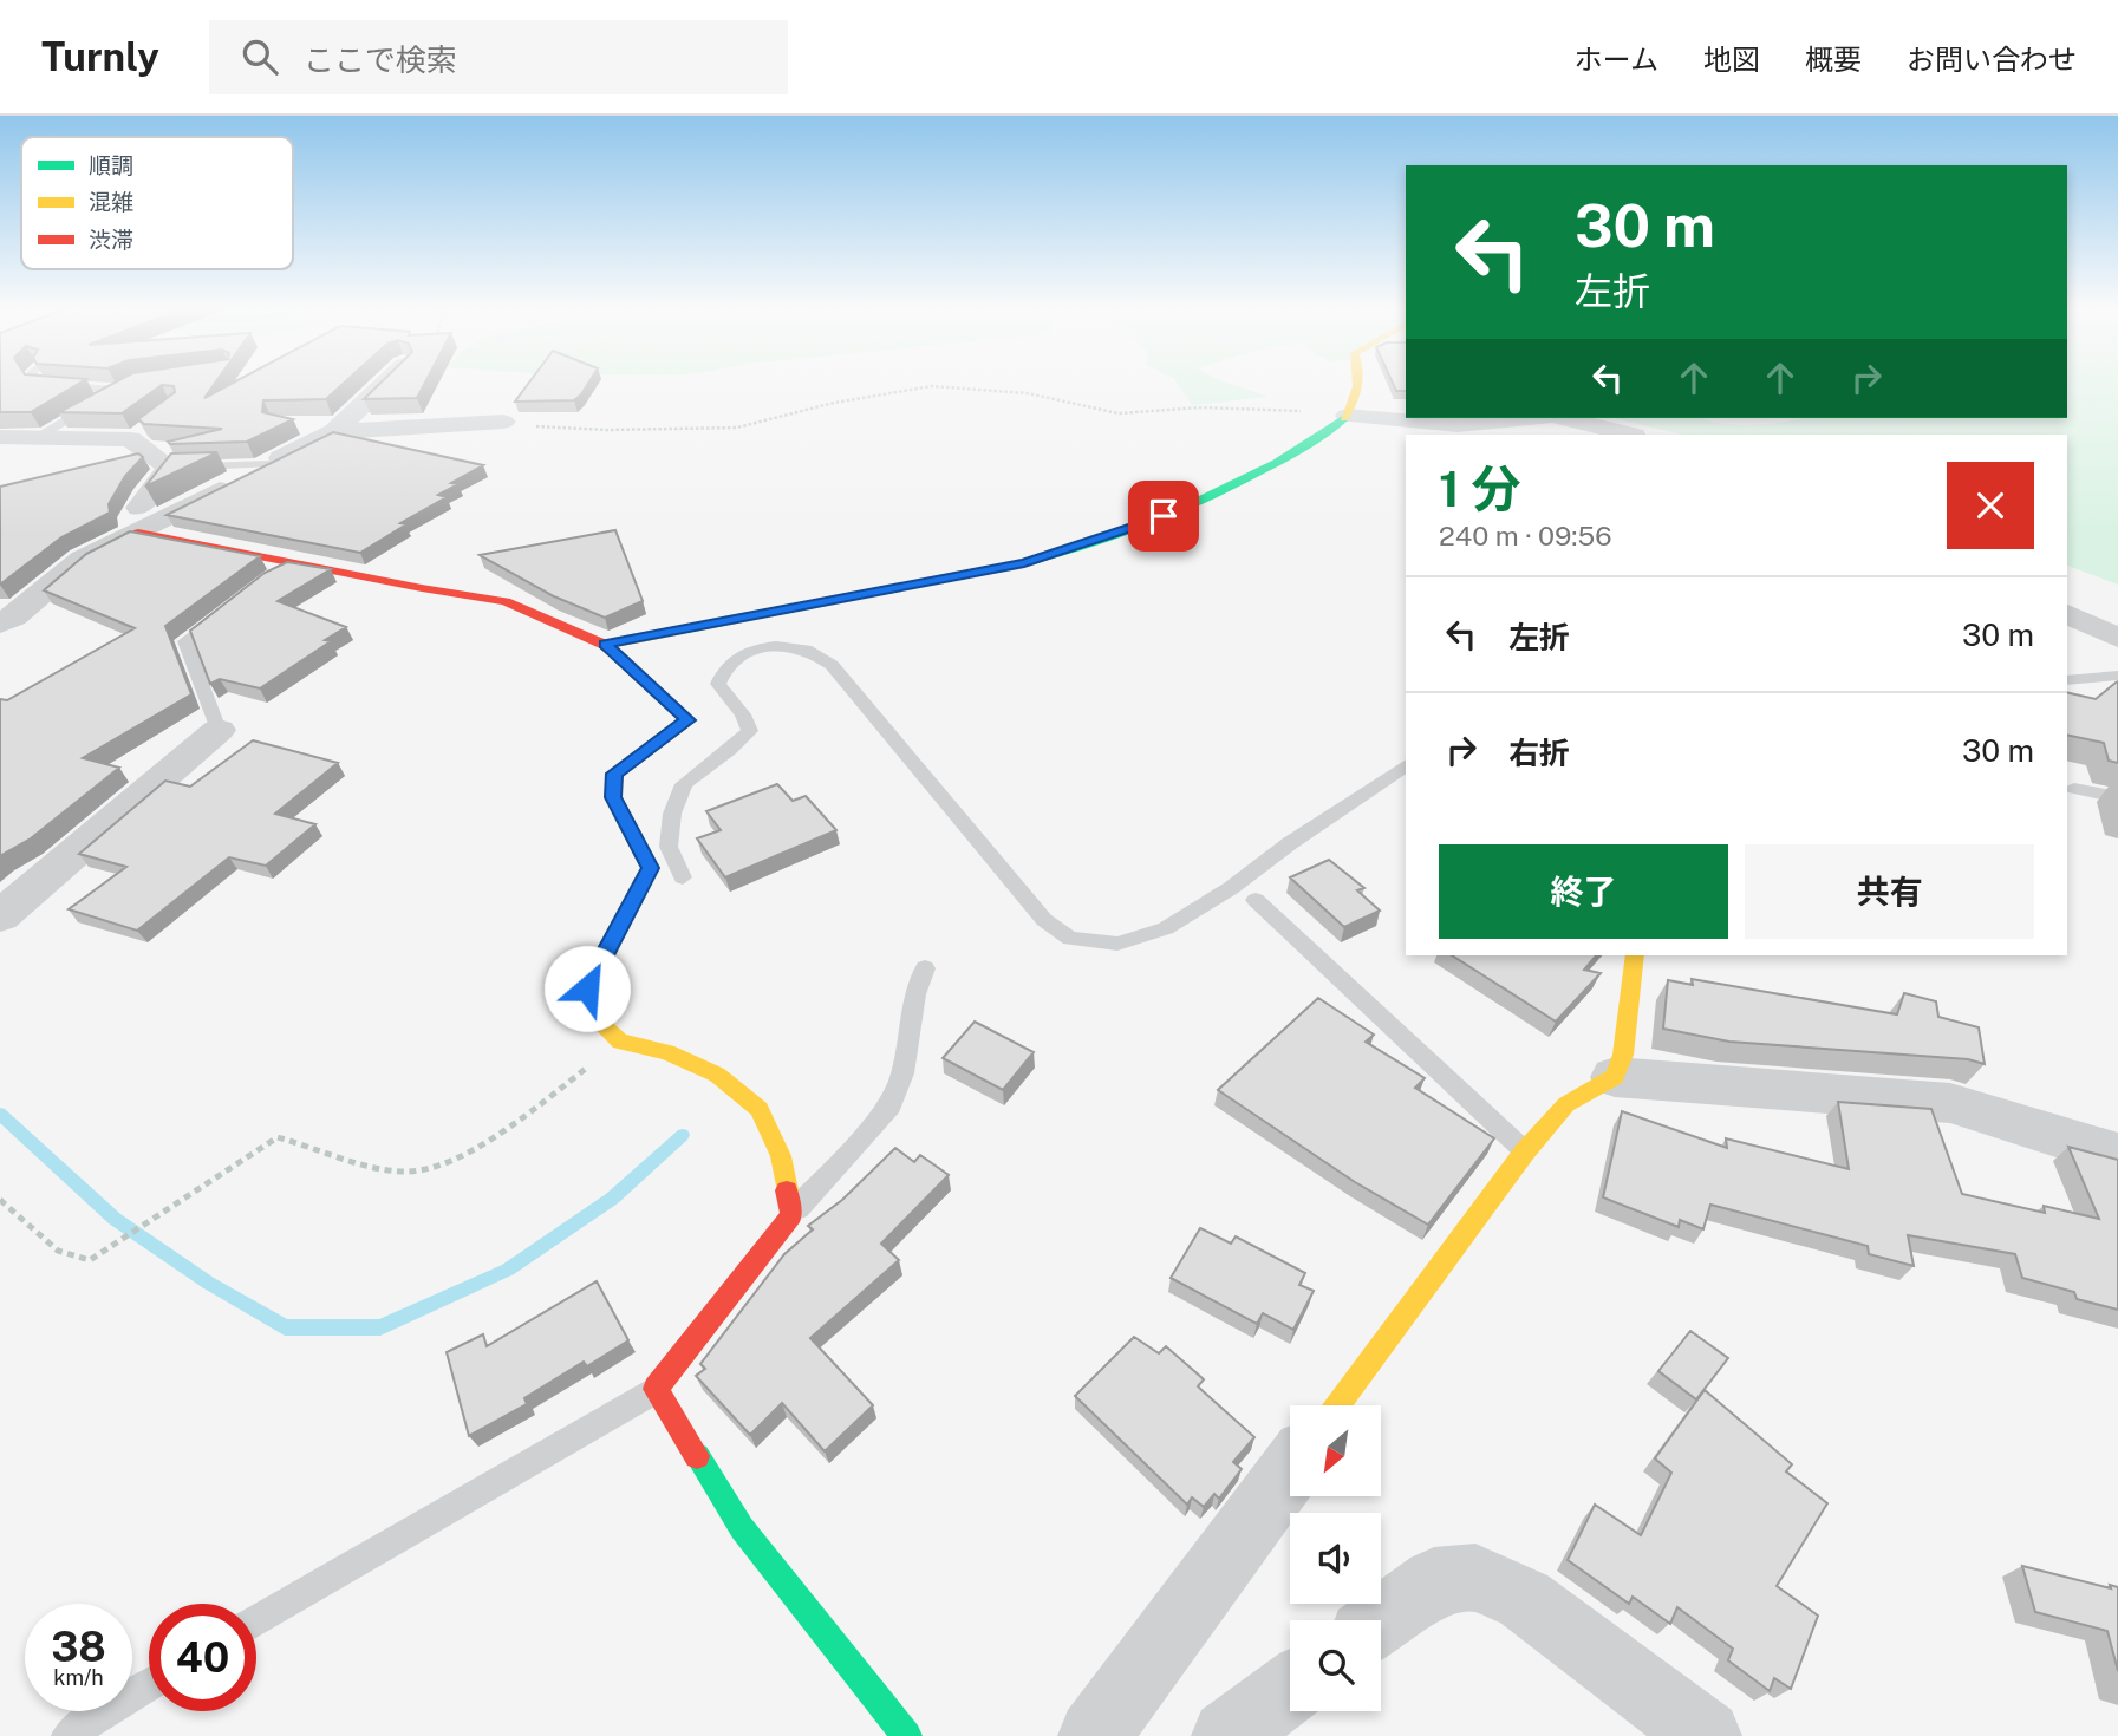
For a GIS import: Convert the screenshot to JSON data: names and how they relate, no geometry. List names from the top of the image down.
{
  "legend": ["順調", "混雑", "渋滞"],
  "north": "bottom left",
  "page": {
    "header": "Turnly",
    "search": "ここで検索",
    "nav": [
      "ホーム",
      "地図",
      "概要",
      "お問い合わせ"
    ],
    "turn": ["30 m", "左折"],
    "heading": ["1 分", "240 m · 09:56"],
    "list": [
      {
        "name": "左折",
        "value": "30 m"
      },
      {
        "name": "右折",
        "value": "30 m"
      }
    ],
    "buttons": ["終了", "共有"],
    "speed": "38 km/h",
    "limit": "40"
  }
}
